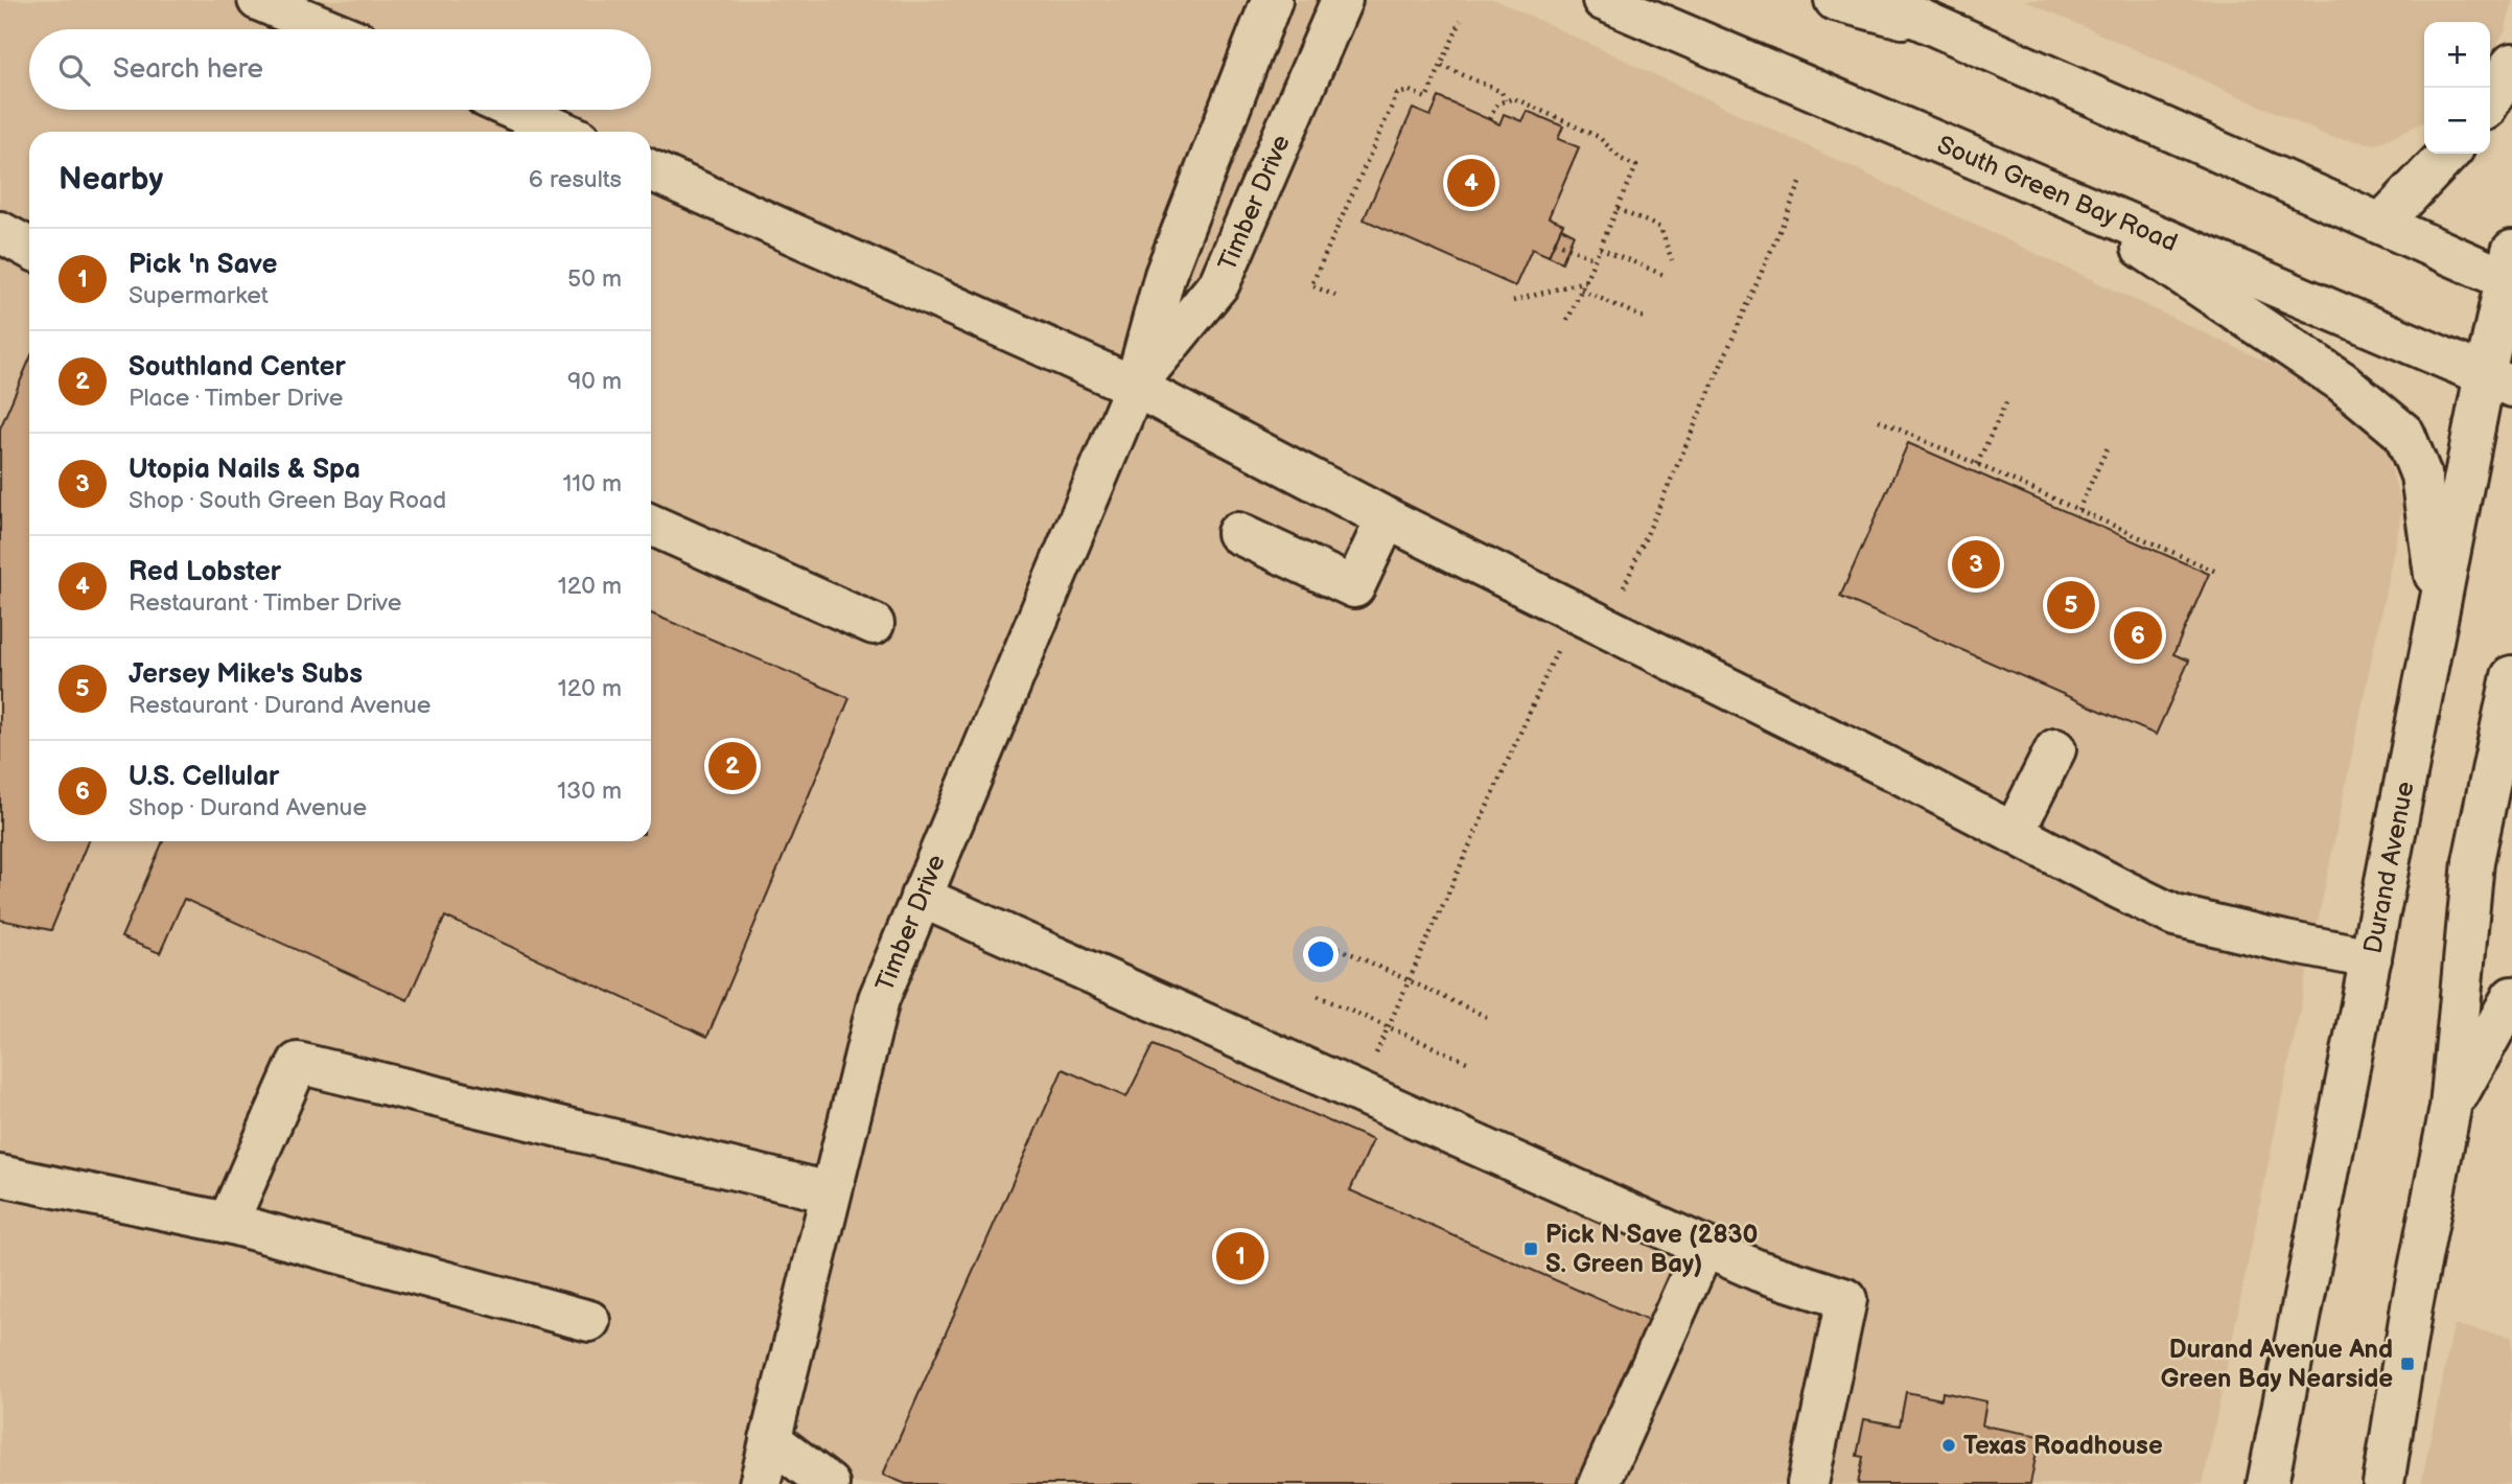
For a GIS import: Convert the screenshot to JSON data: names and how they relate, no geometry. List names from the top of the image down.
{
  "streets": {
    "main road": ["South Green Bay Road", "Timber Drive", "Durand Avenue"]
  },
  "crossings": [
    ["South Green Bay Road", "Durand Avenue"]
  ],
  "places": {
    "transit": ["Pick N Save (2830 S. Green Bay)", "Durand Avenue And Green Bay Nearside"],
    "other": ["Texas Roadhouse"]
  },
  "page": {
    "map_buttons": ["+", "−"],
    "search": "Search here",
    "heading": ["Nearby", "6 results"],
    "pins": [
      "4",
      "3",
      "5",
      "6",
      "2",
      "1"
    ],
    "list": [
      {
        "mark": "1",
        "name": "Pick 'n Save",
        "note": "Supermarket",
        "value": "50 m"
      },
      {
        "mark": "2",
        "name": "Southland Center",
        "note": "Place · Timber Drive",
        "value": "90 m"
      },
      {
        "mark": "3",
        "name": "Utopia Nails & Spa",
        "note": "Shop · South Green Bay Road",
        "value": "110 m"
      },
      {
        "mark": "4",
        "name": "Red Lobster",
        "note": "Restaurant · Timber Drive",
        "value": "120 m"
      },
      {
        "mark": "5",
        "name": "Jersey Mike's Subs",
        "note": "Restaurant · Durand Avenue",
        "value": "120 m"
      },
      {
        "mark": "6",
        "name": "U.S. Cellular",
        "note": "Shop · Durand Avenue",
        "value": "130 m"
      }
    ]
  }
}
